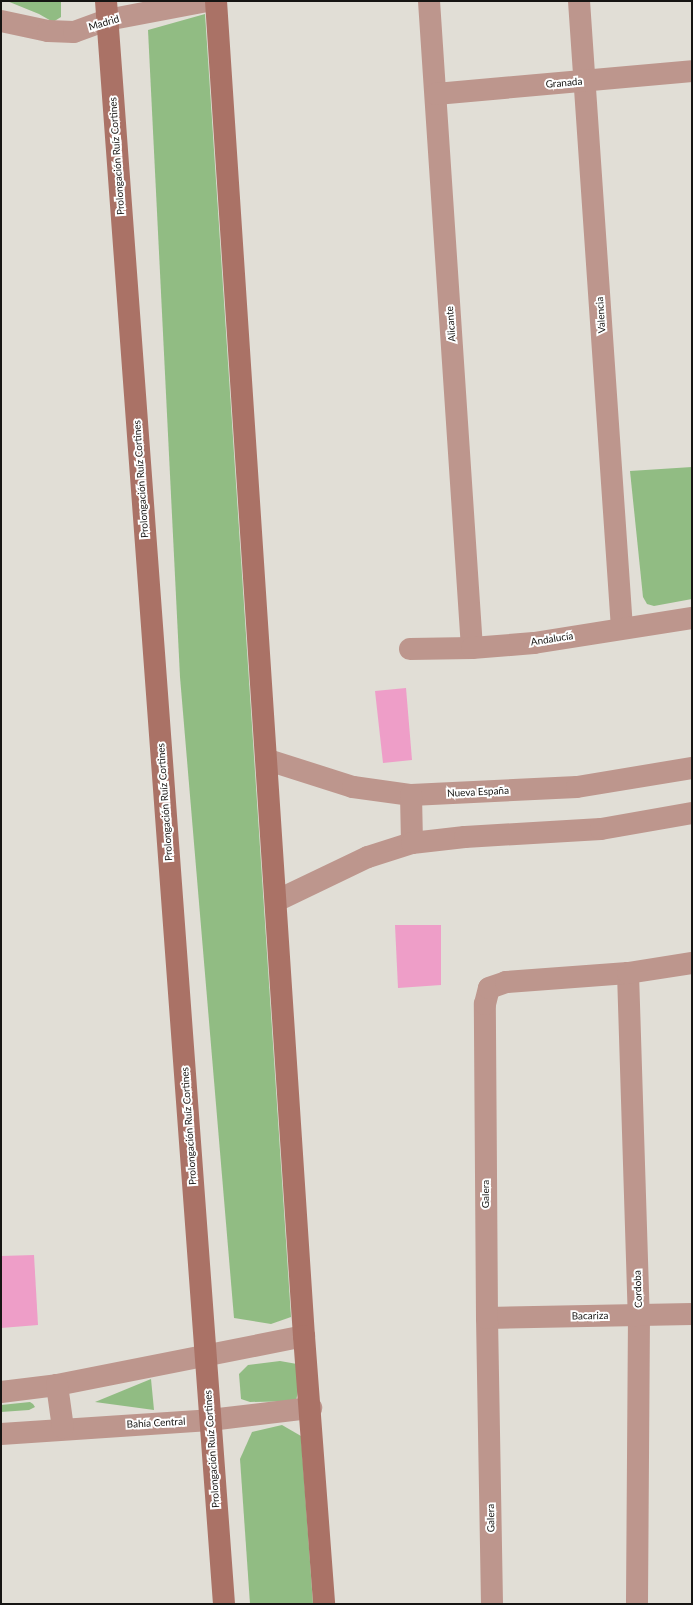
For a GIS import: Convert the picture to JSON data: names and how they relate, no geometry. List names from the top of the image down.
{
  "streets": {
    "main road": ["Prolongación Ruíz Cortines"],
    "street": [
      "Madrid",
      "Granada",
      "Valencia",
      "Alicante",
      "Andalucía",
      "Nueva España",
      "Galera",
      "Cordoba",
      "Bacariza",
      "Bahía Central"
    ]
  },
  "crossings": [
    ["Madrid", "Prolongación Ruíz Cortines"],
    ["Granada", "Valencia"],
    ["Granada", "Alicante"],
    ["Prolongación Ruíz Cortines", "Bahía Central"],
    ["Valencia", "Andalucía"],
    ["Alicante", "Andalucía"],
    ["Galera", "Cordoba"],
    ["Galera", "Bacariza"],
    ["Cordoba", "Bacariza"]
  ]
}
